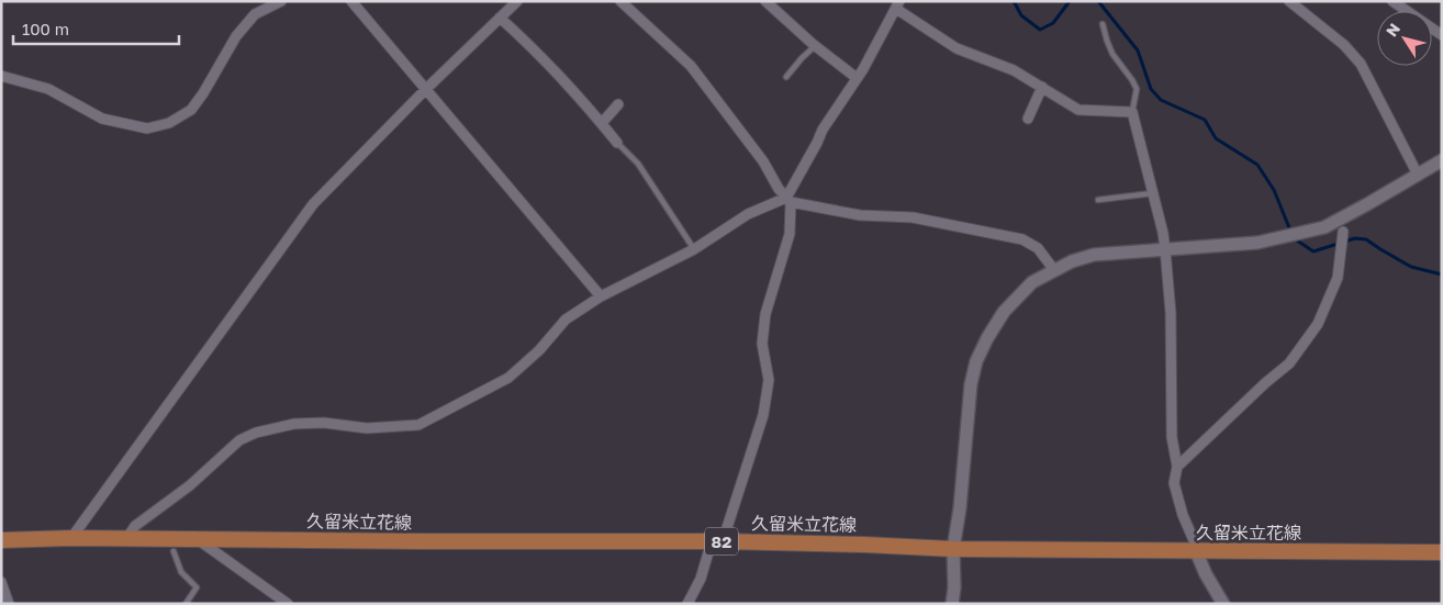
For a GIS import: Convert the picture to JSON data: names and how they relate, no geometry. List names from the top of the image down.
{
  "streets": {
    "main road": ["久留米立花線", "82"]
  },
  "scale_bar": "100 m",
  "north": "top left"
}
